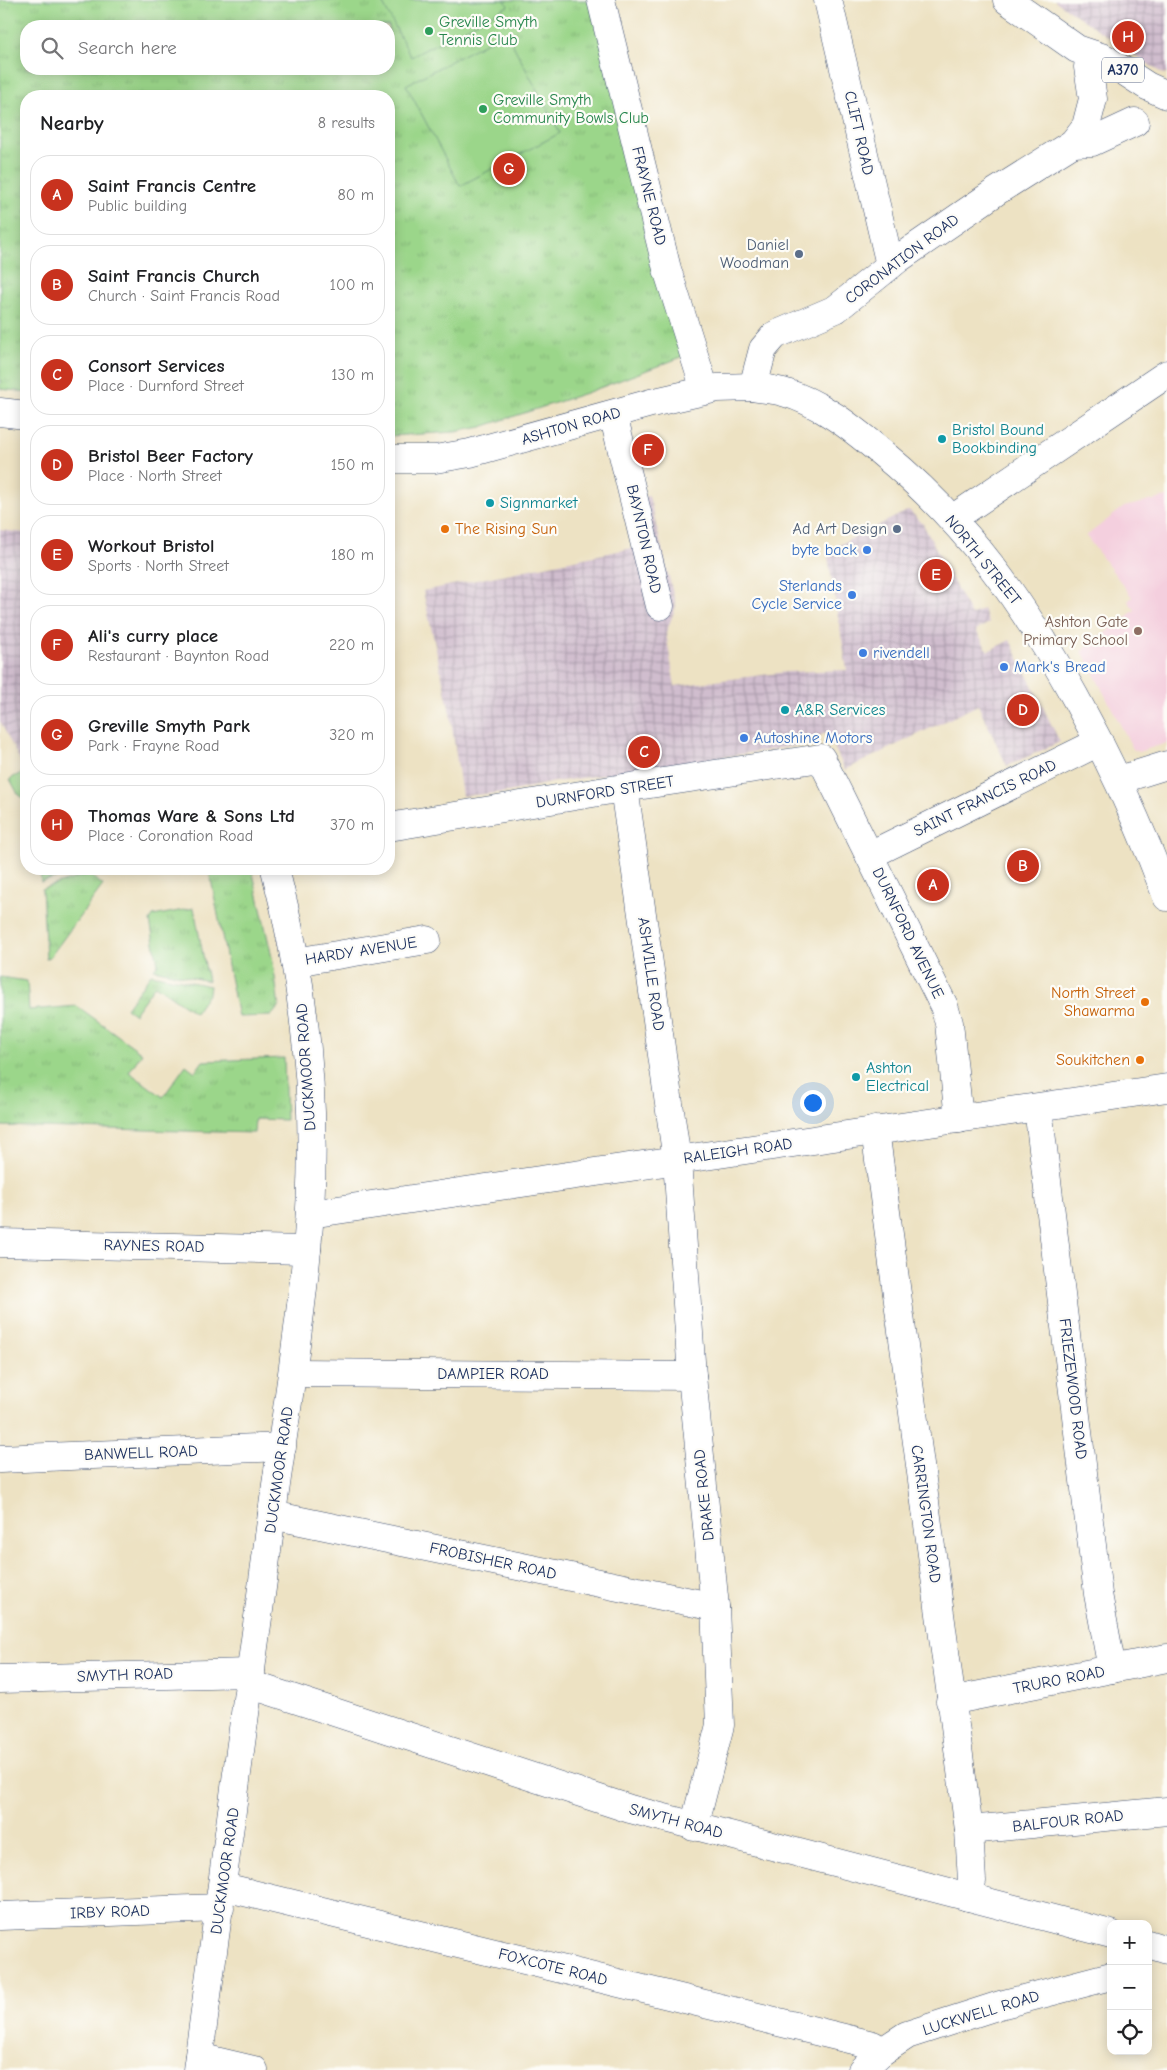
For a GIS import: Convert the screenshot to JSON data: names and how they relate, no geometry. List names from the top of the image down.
{
  "streets": {
    "main road": [
      "A370",
      "CLIFT ROAD",
      "FRAYNE ROAD",
      "CORONATION ROAD",
      "ASHTON ROAD",
      "BAYNTON ROAD",
      "NORTH STREET",
      "DURNFORD STREET",
      "SAINT FRANCIS ROAD",
      "DURNFORD AVENUE",
      "HARDY AVENUE",
      "ASHVILLE ROAD",
      "DUCKMOOR ROAD",
      "RALEIGH ROAD",
      "RAYNES ROAD",
      "DAMPIER ROAD",
      "FRIEZEWOOD ROAD",
      "BANWELL ROAD",
      "DRAKE ROAD",
      "CARRINGTON ROAD",
      "FROBISHER ROAD",
      "SMYTH ROAD",
      "TRURO ROAD",
      "BALFOUR ROAD",
      "IRBY ROAD",
      "FOXCOTE ROAD",
      "LUCKWELL ROAD"
    ]
  },
  "crossings": [
    ["A370", "CORONATION ROAD"],
    ["CLIFT ROAD", "CORONATION ROAD"],
    ["FRAYNE ROAD", "ASHTON ROAD"],
    ["CORONATION ROAD", "ASHTON ROAD"],
    ["CORONATION ROAD", "NORTH STREET"],
    ["ASHTON ROAD", "BAYNTON ROAD"],
    ["ASHTON ROAD", "NORTH STREET"],
    ["NORTH STREET", "SAINT FRANCIS ROAD"],
    ["DURNFORD STREET", "DURNFORD AVENUE"],
    ["DURNFORD STREET", "ASHVILLE ROAD"],
    ["SAINT FRANCIS ROAD", "DURNFORD AVENUE"],
    ["DURNFORD AVENUE", "RALEIGH ROAD"],
    ["HARDY AVENUE", "DUCKMOOR ROAD"],
    ["ASHVILLE ROAD", "RALEIGH ROAD"],
    ["ASHVILLE ROAD", "DRAKE ROAD"],
    ["DUCKMOOR ROAD", "RALEIGH ROAD"],
    ["DUCKMOOR ROAD", "RAYNES ROAD"],
    ["DUCKMOOR ROAD", "DAMPIER ROAD"],
    ["DUCKMOOR ROAD", "BANWELL ROAD"],
    ["DUCKMOOR ROAD", "FROBISHER ROAD"],
    ["DUCKMOOR ROAD", "SMYTH ROAD"],
    ["DUCKMOOR ROAD", "IRBY ROAD"],
    ["DUCKMOOR ROAD", "FOXCOTE ROAD"],
    ["RALEIGH ROAD", "FRIEZEWOOD ROAD"],
    ["RALEIGH ROAD", "DRAKE ROAD"],
    ["RALEIGH ROAD", "CARRINGTON ROAD"],
    ["DAMPIER ROAD", "DRAKE ROAD"],
    ["FRIEZEWOOD ROAD", "TRURO ROAD"],
    ["DRAKE ROAD", "FROBISHER ROAD"],
    ["DRAKE ROAD", "SMYTH ROAD"],
    ["CARRINGTON ROAD", "SMYTH ROAD"],
    ["CARRINGTON ROAD", "TRURO ROAD"],
    ["CARRINGTON ROAD", "BALFOUR ROAD"],
    ["IRBY ROAD", "FOXCOTE ROAD"],
    ["FOXCOTE ROAD", "LUCKWELL ROAD"]
  ],
  "places": [
    "Greville Smyth Tennis Club",
    "Greville Smyth Community Bowls Club",
    "Daniel Woodman",
    "Bristol Bound Bookbinding",
    "Signmarket",
    "The Rising Sun",
    "Ad Art Design",
    "byte back",
    "Sterlands Cycle Service",
    "Ashton Gate Primary School",
    "rivendell",
    "Mark's Bread",
    "A&R Services",
    "Autoshine Motors",
    "North Street Shawarma",
    "Soukitchen",
    "Ashton Electrical"
  ],
  "page": {
    "pins": [
      "H",
      "G",
      "F",
      "E",
      "D",
      "C",
      "B",
      "A"
    ],
    "search": "Search here",
    "heading": ["Nearby", "8 results"],
    "list": [
      {
        "mark": "A",
        "name": "Saint Francis Centre",
        "note": "Public building",
        "value": "80 m"
      },
      {
        "mark": "B",
        "name": "Saint Francis Church",
        "note": "Church · Saint Francis Road",
        "value": "100 m"
      },
      {
        "mark": "C",
        "name": "Consort Services",
        "note": "Place · Durnford Street",
        "value": "130 m"
      },
      {
        "mark": "D",
        "name": "Bristol Beer Factory",
        "note": "Place · North Street",
        "value": "150 m"
      },
      {
        "mark": "E",
        "name": "Workout Bristol",
        "note": "Sports · North Street",
        "value": "180 m"
      },
      {
        "mark": "F",
        "name": "Ali's curry place",
        "note": "Restaurant · Baynton Road",
        "value": "220 m"
      },
      {
        "mark": "G",
        "name": "Greville Smyth Park",
        "note": "Park · Frayne Road",
        "value": "320 m"
      },
      {
        "mark": "H",
        "name": "Thomas Ware & Sons Ltd",
        "note": "Place · Coronation Road",
        "value": "370 m"
      }
    ],
    "map_buttons": ["+", "−"]
  }
}
